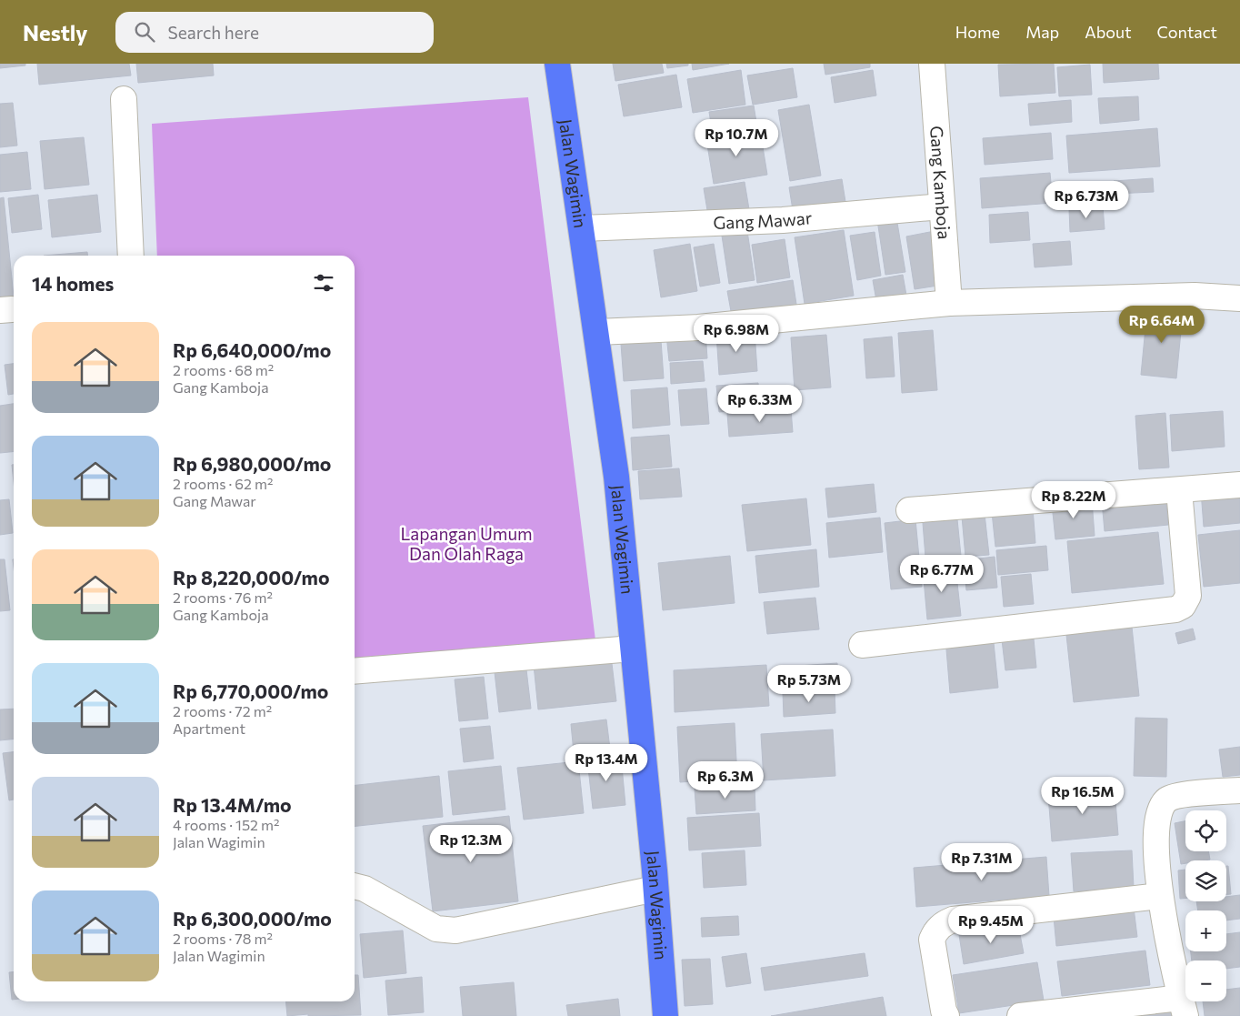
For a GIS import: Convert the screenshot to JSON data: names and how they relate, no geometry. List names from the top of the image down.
{
  "streets": {
    "main road": ["Jalan Wagimin"],
    "street": ["Gang Kamboja", "Gang Mawar"]
  },
  "crossings": [
    ["Jalan Wagimin", "Gang Mawar"],
    ["Gang Kamboja", "Gang Mawar"]
  ],
  "parks": ["Lapangan Umum Dan Olah Raga"],
  "page": {
    "header": "Nestly",
    "search": "Search here",
    "nav": [
      "Home",
      "Map",
      "About",
      "Contact"
    ],
    "price": [
      "Rp 10.7M",
      "Rp 6.73M",
      "Rp 6.64M",
      "Rp 6.98M",
      "Rp 6.33M",
      "Rp 8.22M",
      "Rp 6.77M",
      "Rp 5.73M",
      "Rp 13.4M",
      "Rp 6.3M",
      "Rp 16.5M",
      "Rp 12.3M",
      "Rp 7.31M",
      "Rp 9.45M"
    ],
    "heading": "14 homes",
    "list": [
      {
        "name": "Rp 6,640,000/mo",
        "note": "2 rooms · 68 m² · Gang Kamboja"
      },
      {
        "name": "Rp 6,980,000/mo",
        "note": "2 rooms · 62 m² · Gang Mawar"
      },
      {
        "name": "Rp 8,220,000/mo",
        "note": "2 rooms · 76 m² · Gang Kamboja"
      },
      {
        "name": "Rp 6,770,000/mo",
        "note": "2 rooms · 72 m² · Apartment"
      },
      {
        "name": "Rp 13.4M/mo",
        "note": "4 rooms · 152 m² · Jalan Wagimin"
      },
      {
        "name": "Rp 6,300,000/mo",
        "note": "2 rooms · 78 m² · Jalan Wagimin"
      }
    ],
    "map_buttons": ["+", "−"]
  }
}
